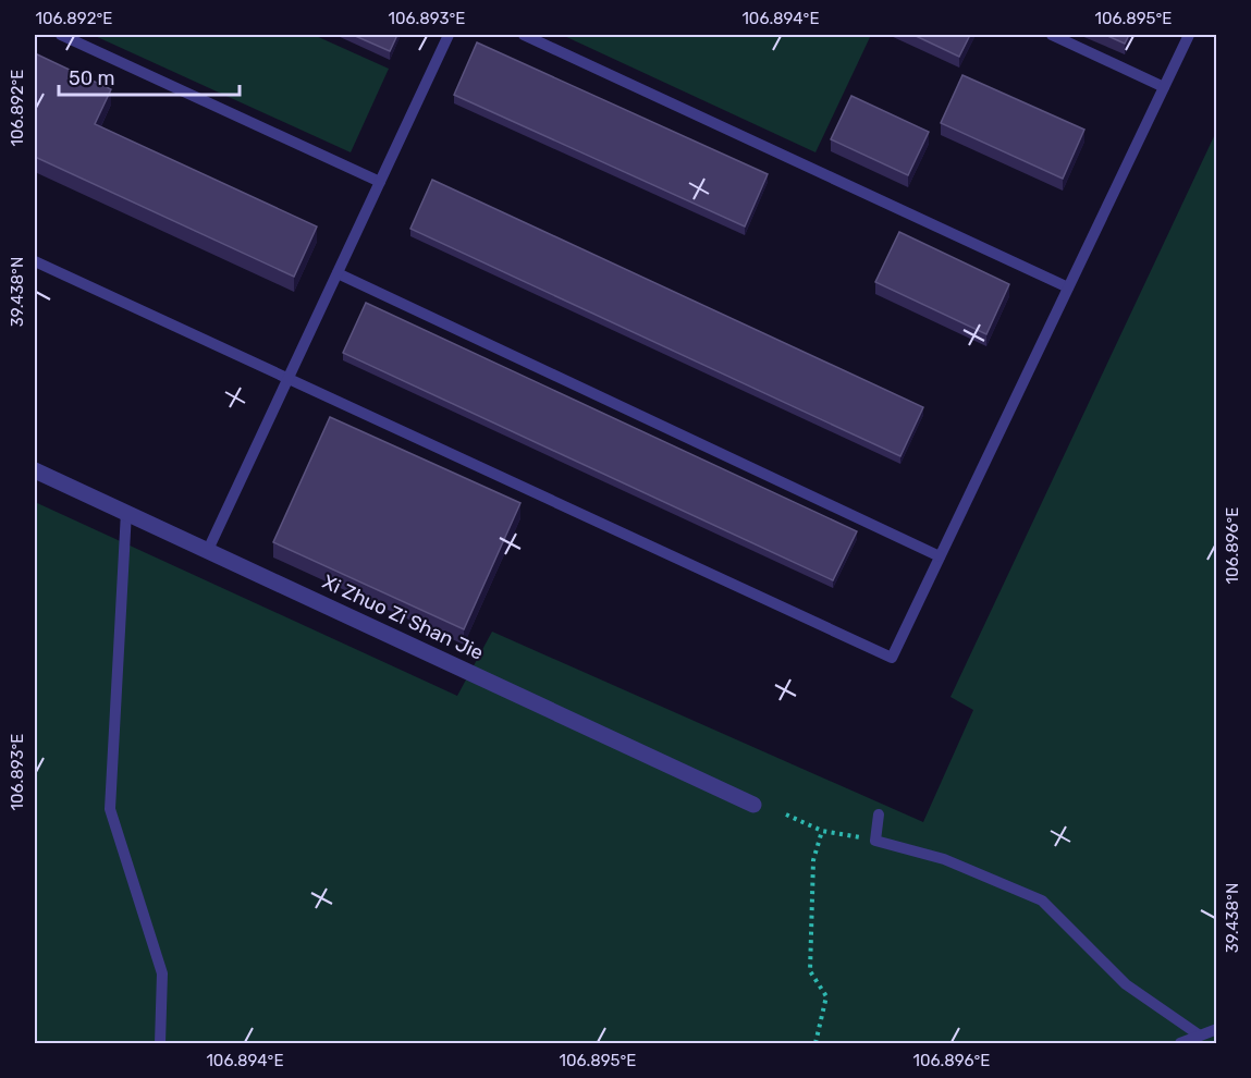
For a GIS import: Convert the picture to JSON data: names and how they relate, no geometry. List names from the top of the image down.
{
  "streets": {
    "street": ["Xi Zhuo Zi Shan Jie"]
  },
  "scale_bar": "50 m",
  "coordinates": [
    "106.892°E",
    "106.893°E",
    "106.894°E",
    "106.895°E",
    "39.438°N",
    "106.896°E"
  ]
}
